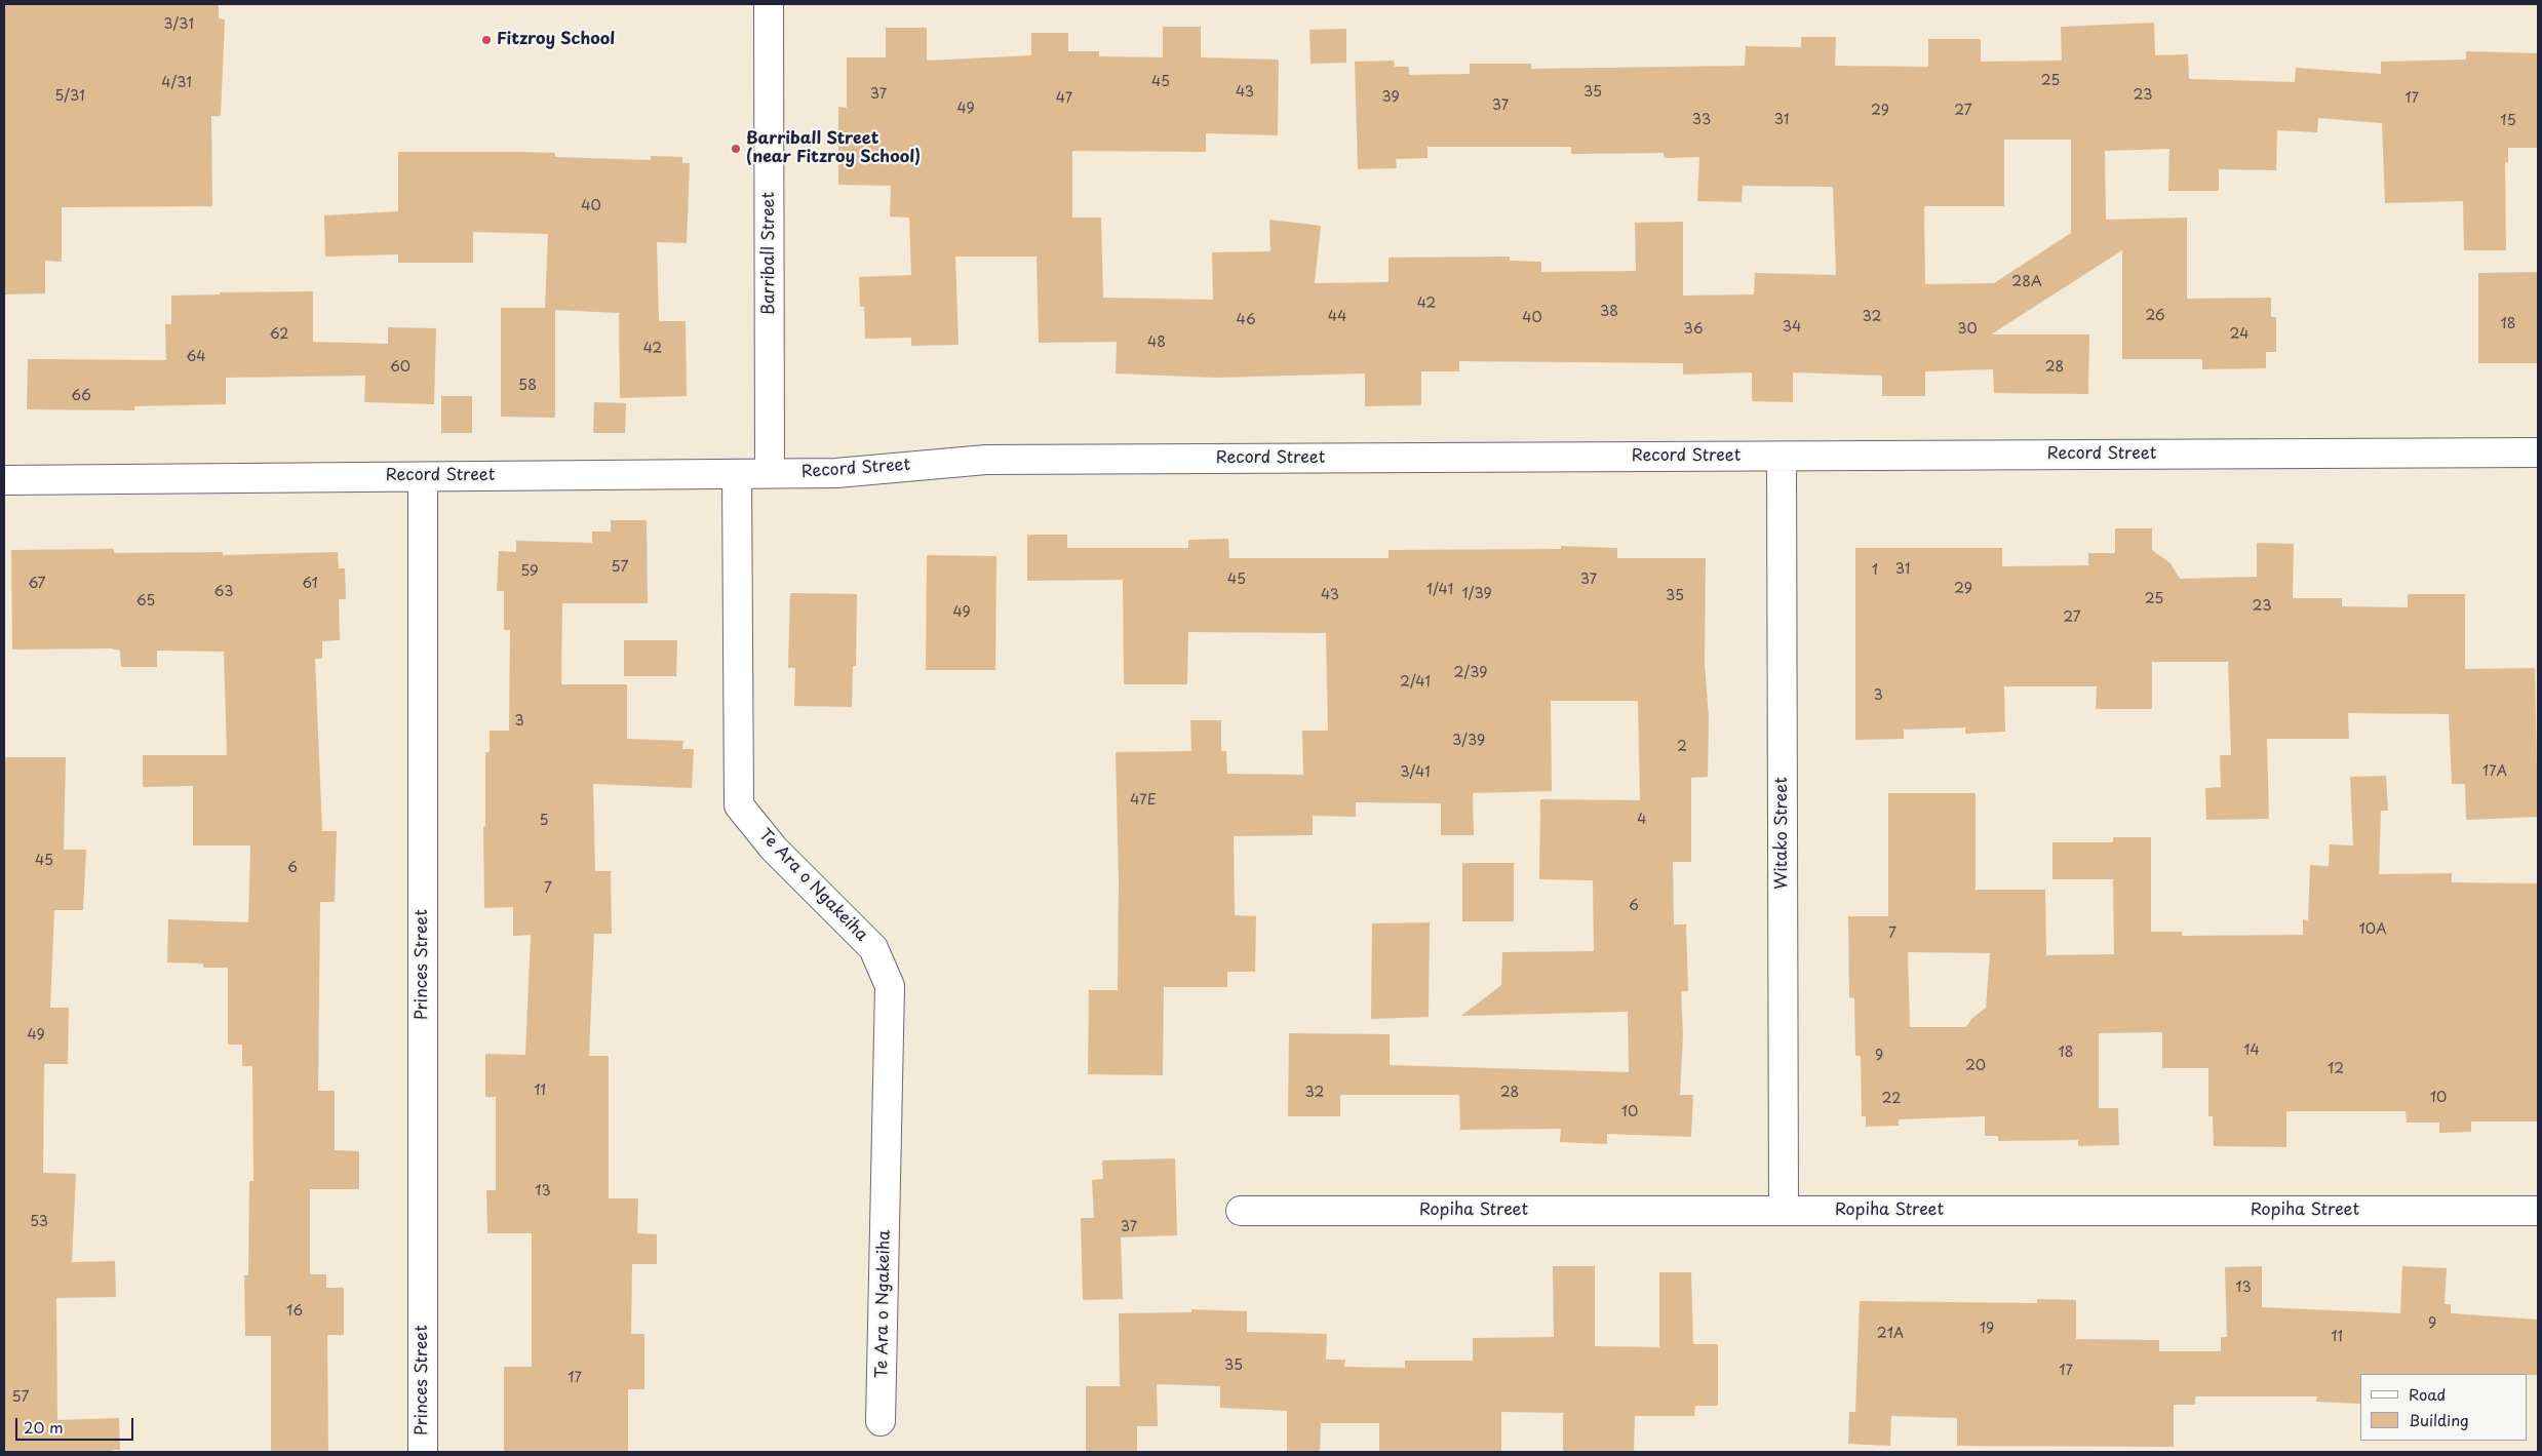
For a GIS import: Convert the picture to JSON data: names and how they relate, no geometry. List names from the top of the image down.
{
  "streets": {
    "street": [
      "Barriball Street",
      "Record Street",
      "Witako Street",
      "Te Ara o Ngakeiha",
      "Princes Street",
      "Ropiha Street"
    ]
  },
  "crossings": [
    ["Barriball Street", "Record Street"],
    ["Record Street", "Witako Street"],
    ["Record Street", "Te Ara o Ngakeiha"],
    ["Record Street", "Princes Street"],
    ["Witako Street", "Ropiha Street"]
  ],
  "places": ["Fitzroy School", "Barriball Street (near Fitzroy School)"],
  "house_numbers": [
    "3/31",
    "25",
    "45",
    "4/31",
    "43",
    "35",
    "37",
    "23",
    "5/31",
    "39",
    "47",
    "17",
    "37",
    "49",
    "29",
    "27",
    "33",
    "31",
    "15",
    "40",
    "28A",
    "42",
    "38",
    "26",
    "44",
    "32",
    "40",
    "46",
    "18",
    "34",
    "36",
    "30",
    "62",
    "24",
    "48",
    "42",
    "64",
    "60",
    "28",
    "58",
    "66",
    "57",
    "31",
    "1",
    "59",
    "45",
    "37",
    "67",
    "61",
    "29",
    "1/41",
    "63",
    "1/39",
    "43",
    "35",
    "25",
    "65",
    "23",
    "49",
    "27",
    "2/39",
    "2/41",
    "3",
    "3",
    "3/39",
    "2",
    "17A",
    "3/41",
    "47E",
    "4",
    "5",
    "45",
    "6",
    "7",
    "6",
    "10A",
    "7",
    "49",
    "14",
    "18",
    "9",
    "20",
    "12",
    "11",
    "32",
    "28",
    "10",
    "22",
    "10",
    "13",
    "53",
    "37",
    "13",
    "16",
    "9",
    "19",
    "21A",
    "11",
    "35",
    "17",
    "17",
    "57"
  ],
  "legend": ["Road", "Building"],
  "scale_bar": "20 m"
}
